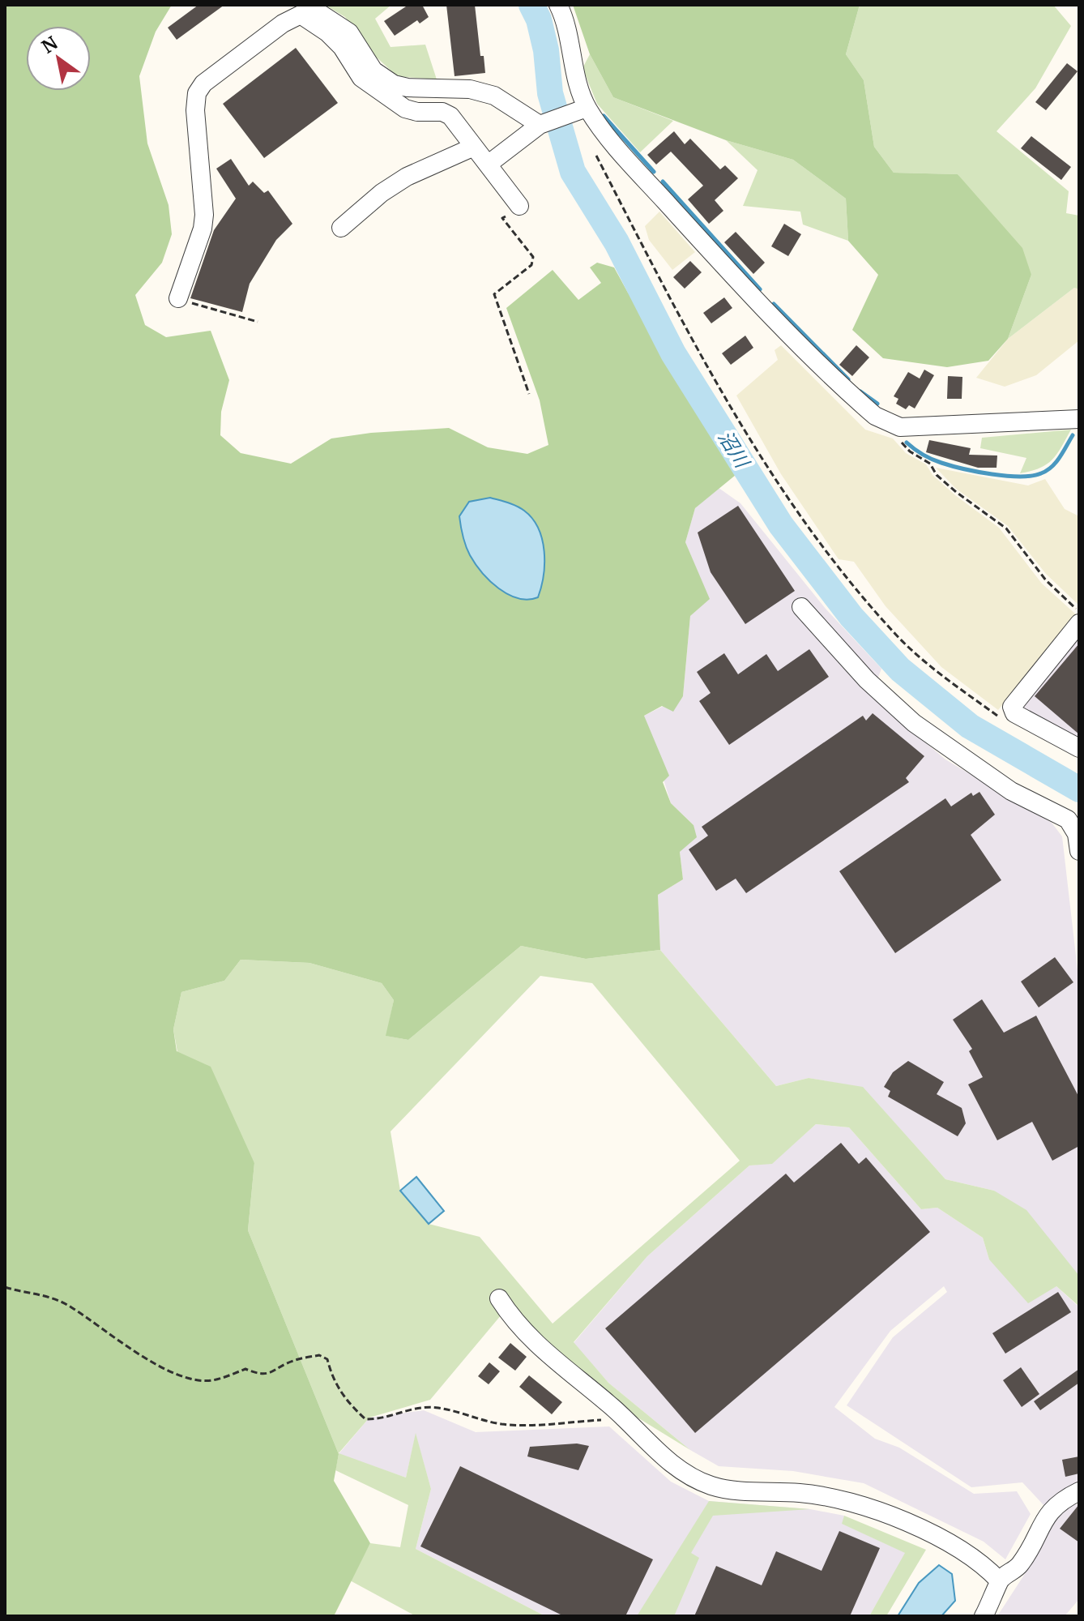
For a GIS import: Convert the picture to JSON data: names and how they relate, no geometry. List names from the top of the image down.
{
  "water": ["沼川"],
  "north": "top left"
}
